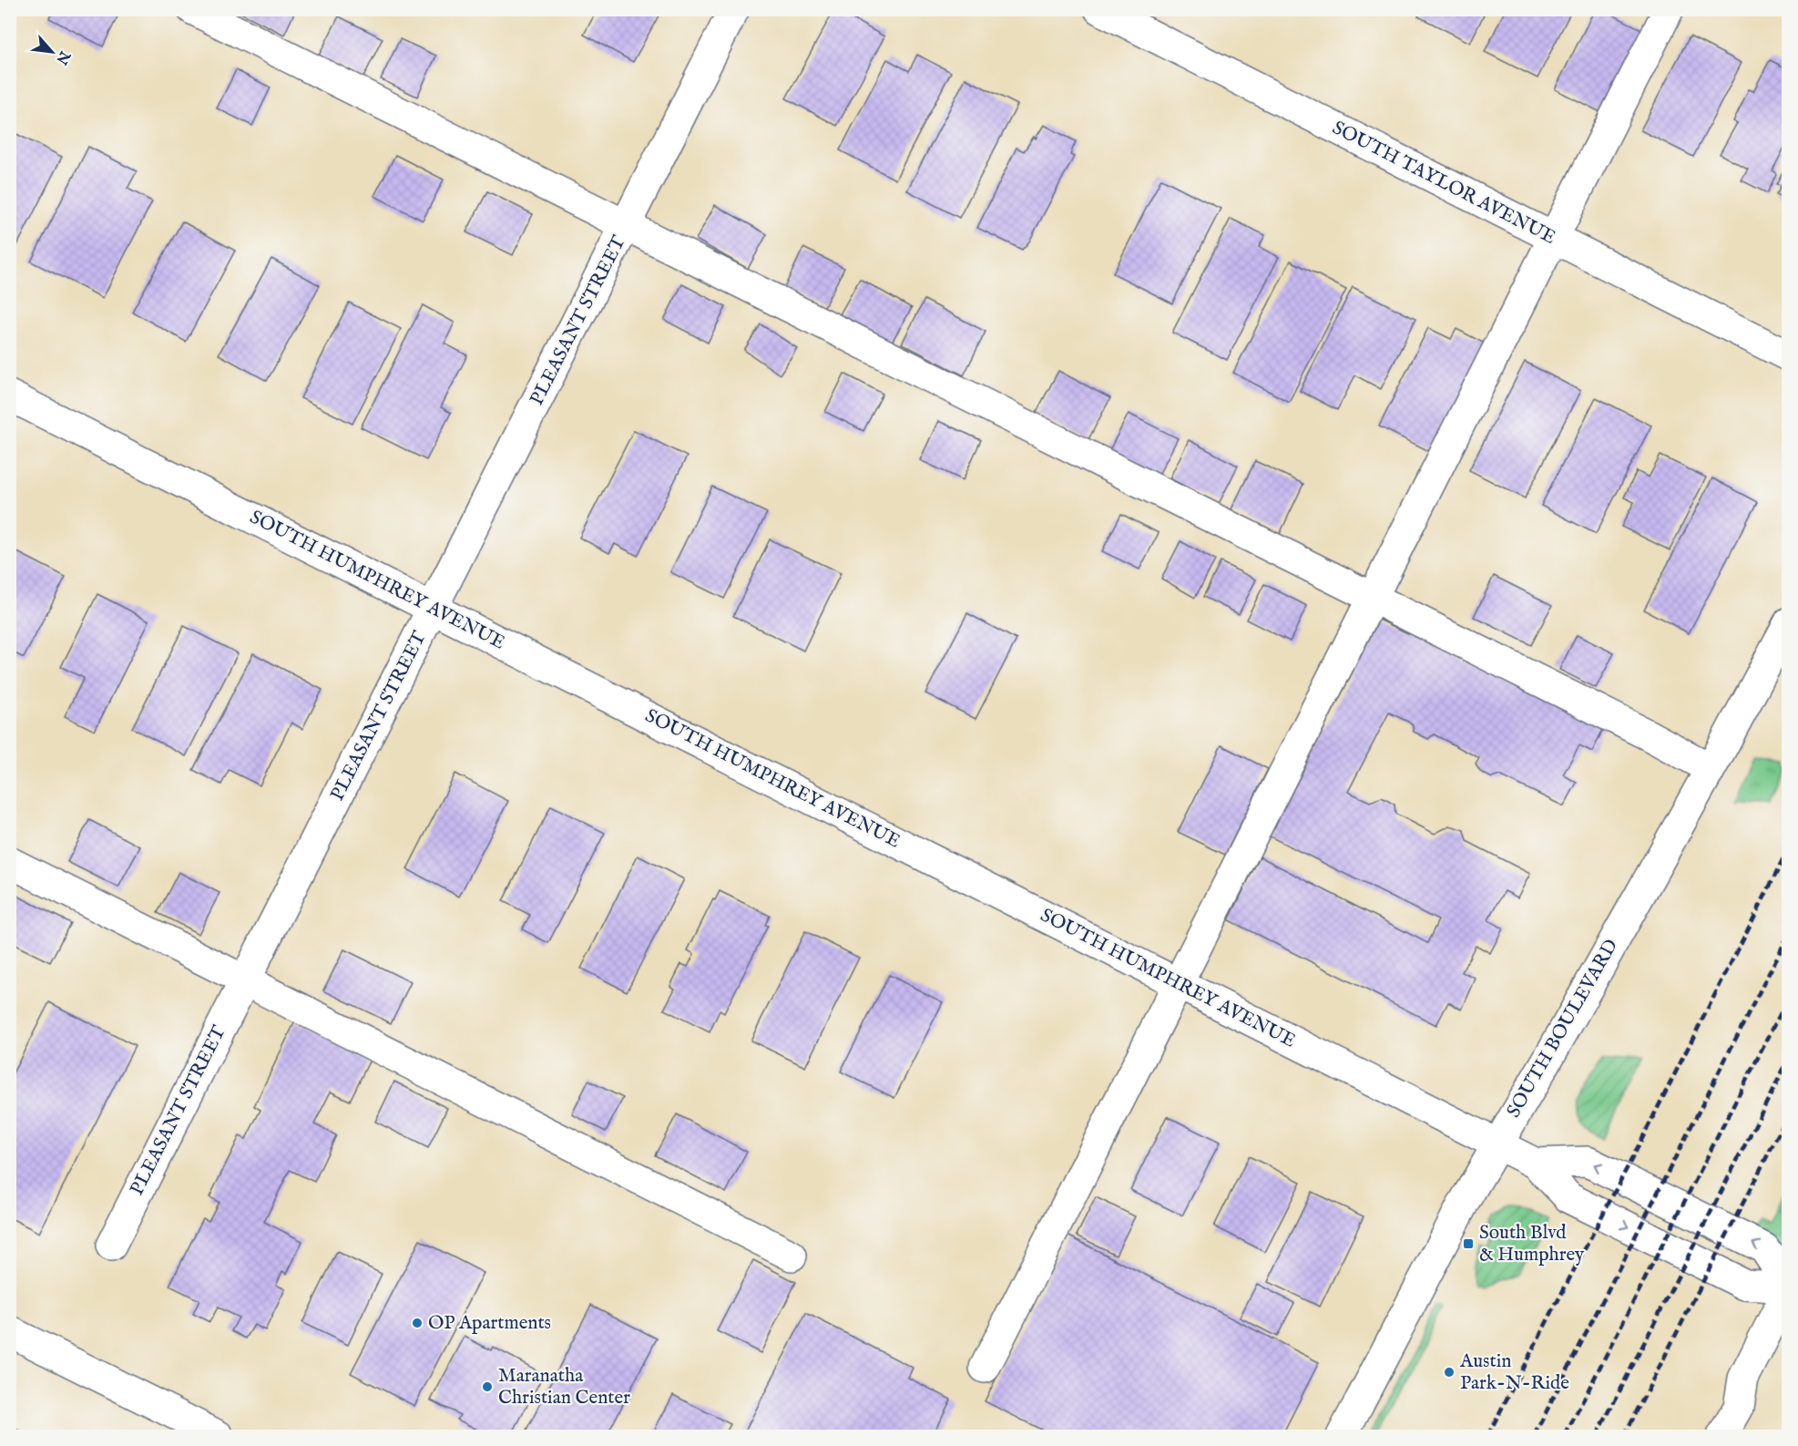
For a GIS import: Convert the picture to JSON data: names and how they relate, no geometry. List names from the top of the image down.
{
  "streets": {
    "street": [
      "SOUTH TAYLOR AVENUE",
      "PLEASANT STREET",
      "SOUTH HUMPHREY AVENUE",
      "SOUTH BOULEVARD"
    ]
  },
  "crossings": [
    ["PLEASANT STREET", "SOUTH HUMPHREY AVENUE"],
    ["SOUTH HUMPHREY AVENUE", "SOUTH BOULEVARD"]
  ],
  "places": {
    "transit": ["South Blvd & Humphrey"],
    "other": ["OP Apartments", "Austin Park-N-Ride", "Maranatha Christian Center"]
  },
  "north": "bottom right"
}
